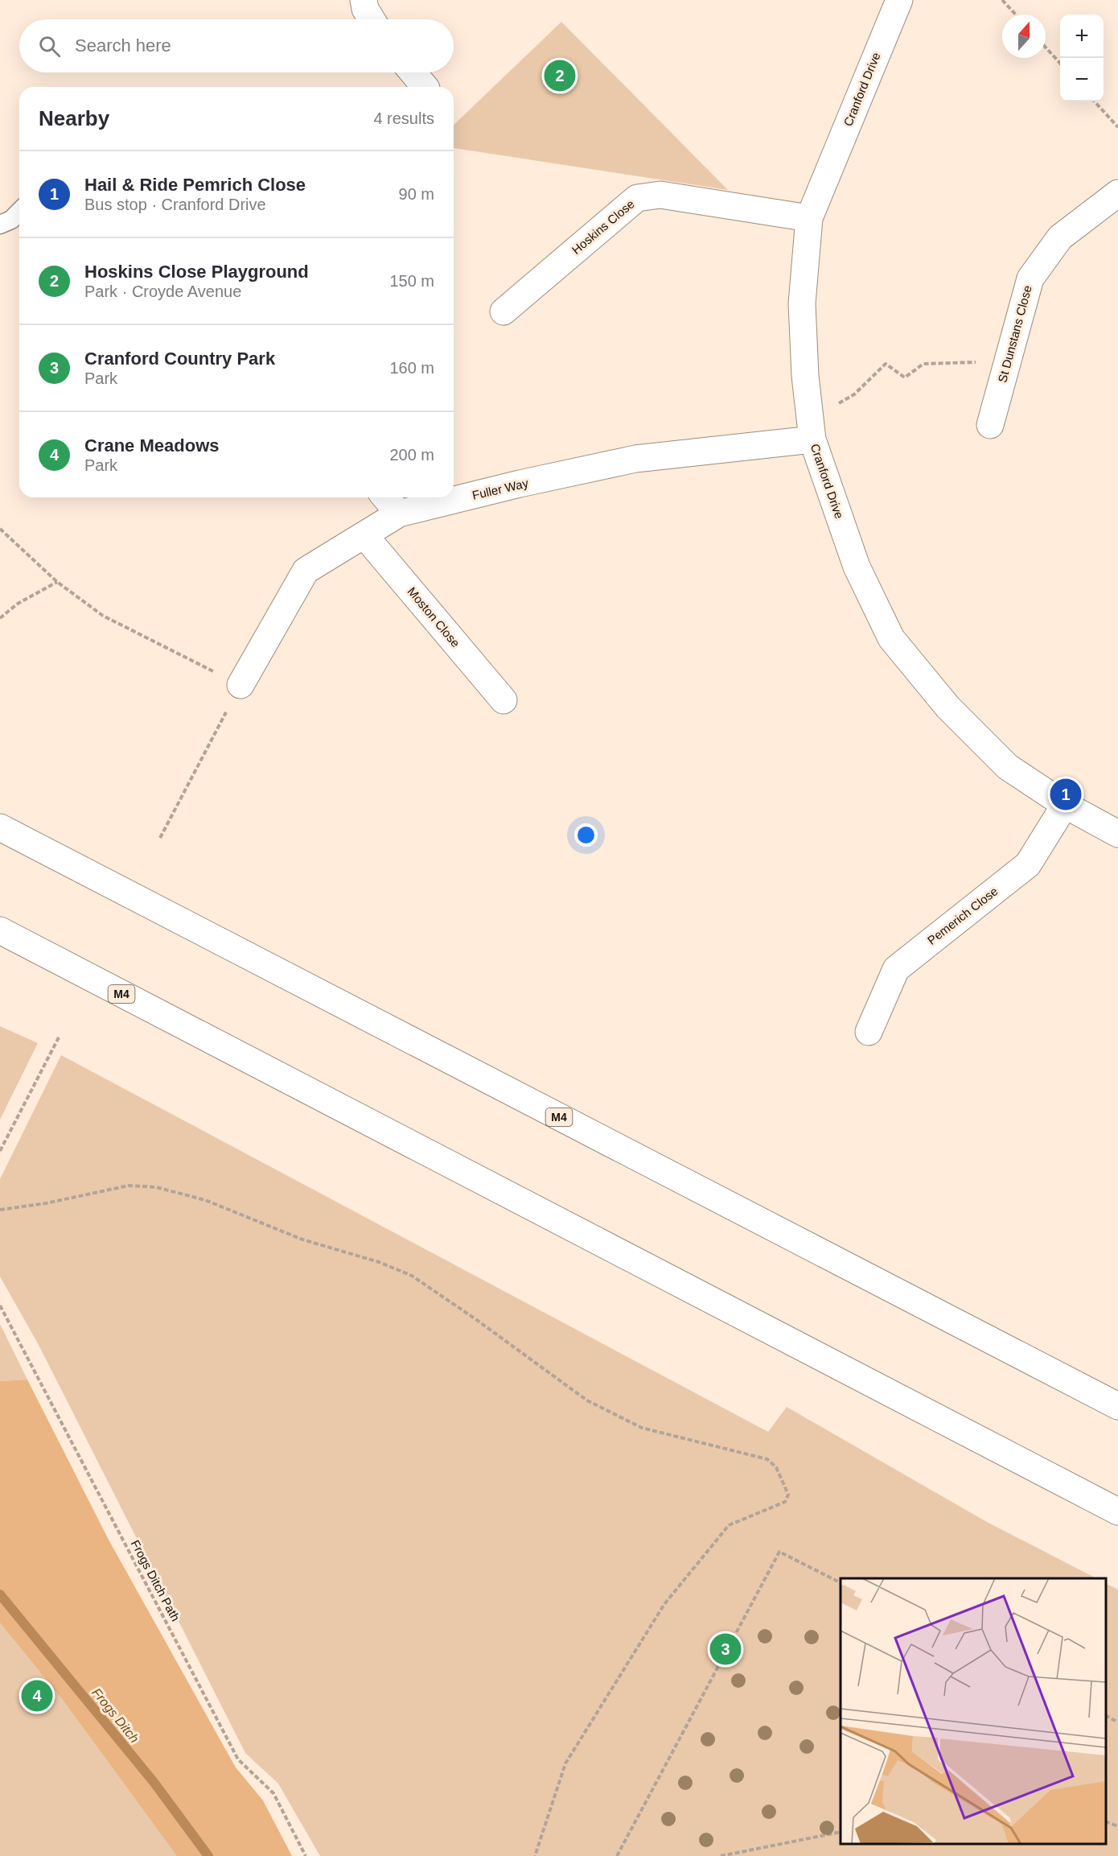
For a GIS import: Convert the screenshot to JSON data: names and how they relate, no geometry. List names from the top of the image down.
{
  "streets": {
    "main road": [
      "Cranford Drive",
      "Hoskins Close",
      "St Dunstans Close",
      "Fuller Way",
      "Moston Close",
      "Pemerich Close",
      "M4"
    ],
    "path": ["Frogs Ditch Path"]
  },
  "crossings": [
    ["Cranford Drive", "Hoskins Close"],
    ["Cranford Drive", "Fuller Way"],
    ["Cranford Drive", "Pemerich Close"],
    ["Fuller Way", "Moston Close"]
  ],
  "water": ["Frogs Ditch"],
  "north": "top",
  "page": {
    "map_buttons": ["+", "−"],
    "search": "Search here",
    "pins": [
      "2",
      "1",
      "3",
      "4"
    ],
    "heading": ["Nearby", "4 results"],
    "list": [
      {
        "mark": "1",
        "name": "Hail & Ride Pemrich Close",
        "note": "Bus stop · Cranford Drive",
        "value": "90 m"
      },
      {
        "mark": "2",
        "name": "Hoskins Close Playground",
        "note": "Park · Croyde Avenue",
        "value": "150 m"
      },
      {
        "mark": "3",
        "name": "Cranford Country Park",
        "note": "Park",
        "value": "160 m"
      },
      {
        "mark": "4",
        "name": "Crane Meadows",
        "note": "Park",
        "value": "200 m"
      }
    ]
  }
}
